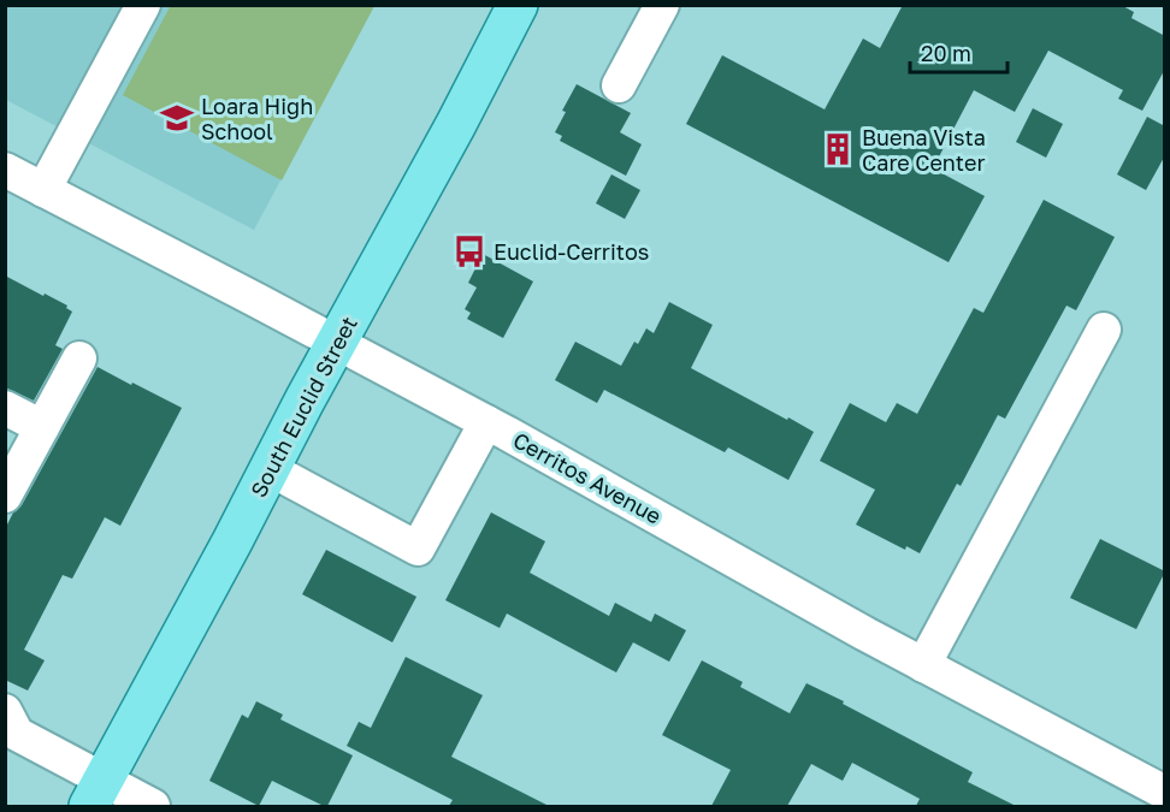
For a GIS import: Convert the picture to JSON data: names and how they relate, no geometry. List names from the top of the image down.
{
  "streets": {
    "main road": ["South Euclid Street"],
    "street": ["Cerritos Avenue"]
  },
  "crossings": [
    ["South Euclid Street", "Cerritos Avenue"]
  ],
  "places": {
    "school or university": ["Loara High School"],
    "building": ["Buena Vista Care Center"],
    "bus stop": ["Euclid-Cerritos"]
  },
  "scale_bar": "20 m"
}
